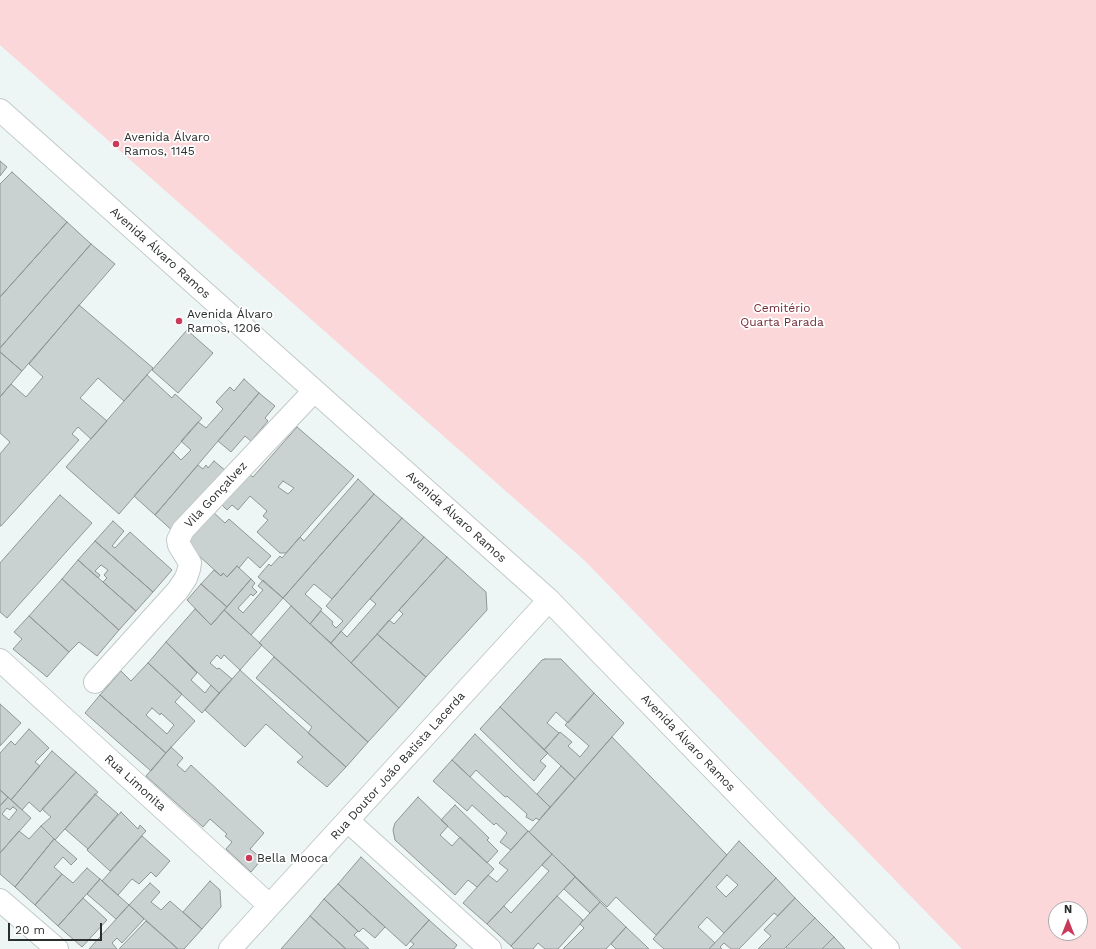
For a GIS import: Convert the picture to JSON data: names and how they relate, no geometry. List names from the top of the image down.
{
  "streets": {
    "street": [
      "Avenida Álvaro Ramos",
      "Vila Gonçalvez",
      "Rua Doutor João Batista Lacerda",
      "Rua Limonita"
    ]
  },
  "crossings": [
    ["Avenida Álvaro Ramos", "Vila Gonçalvez"],
    ["Avenida Álvaro Ramos", "Rua Doutor João Batista Lacerda"],
    ["Rua Doutor João Batista Lacerda", "Rua Limonita"]
  ],
  "parks": ["Cemitério Quarta Parada"],
  "places": ["Avenida Álvaro Ramos, 1145", "Avenida Álvaro Ramos, 1206", "Bella Mooca"],
  "scale_bar": "20 m",
  "north": "top"
}
